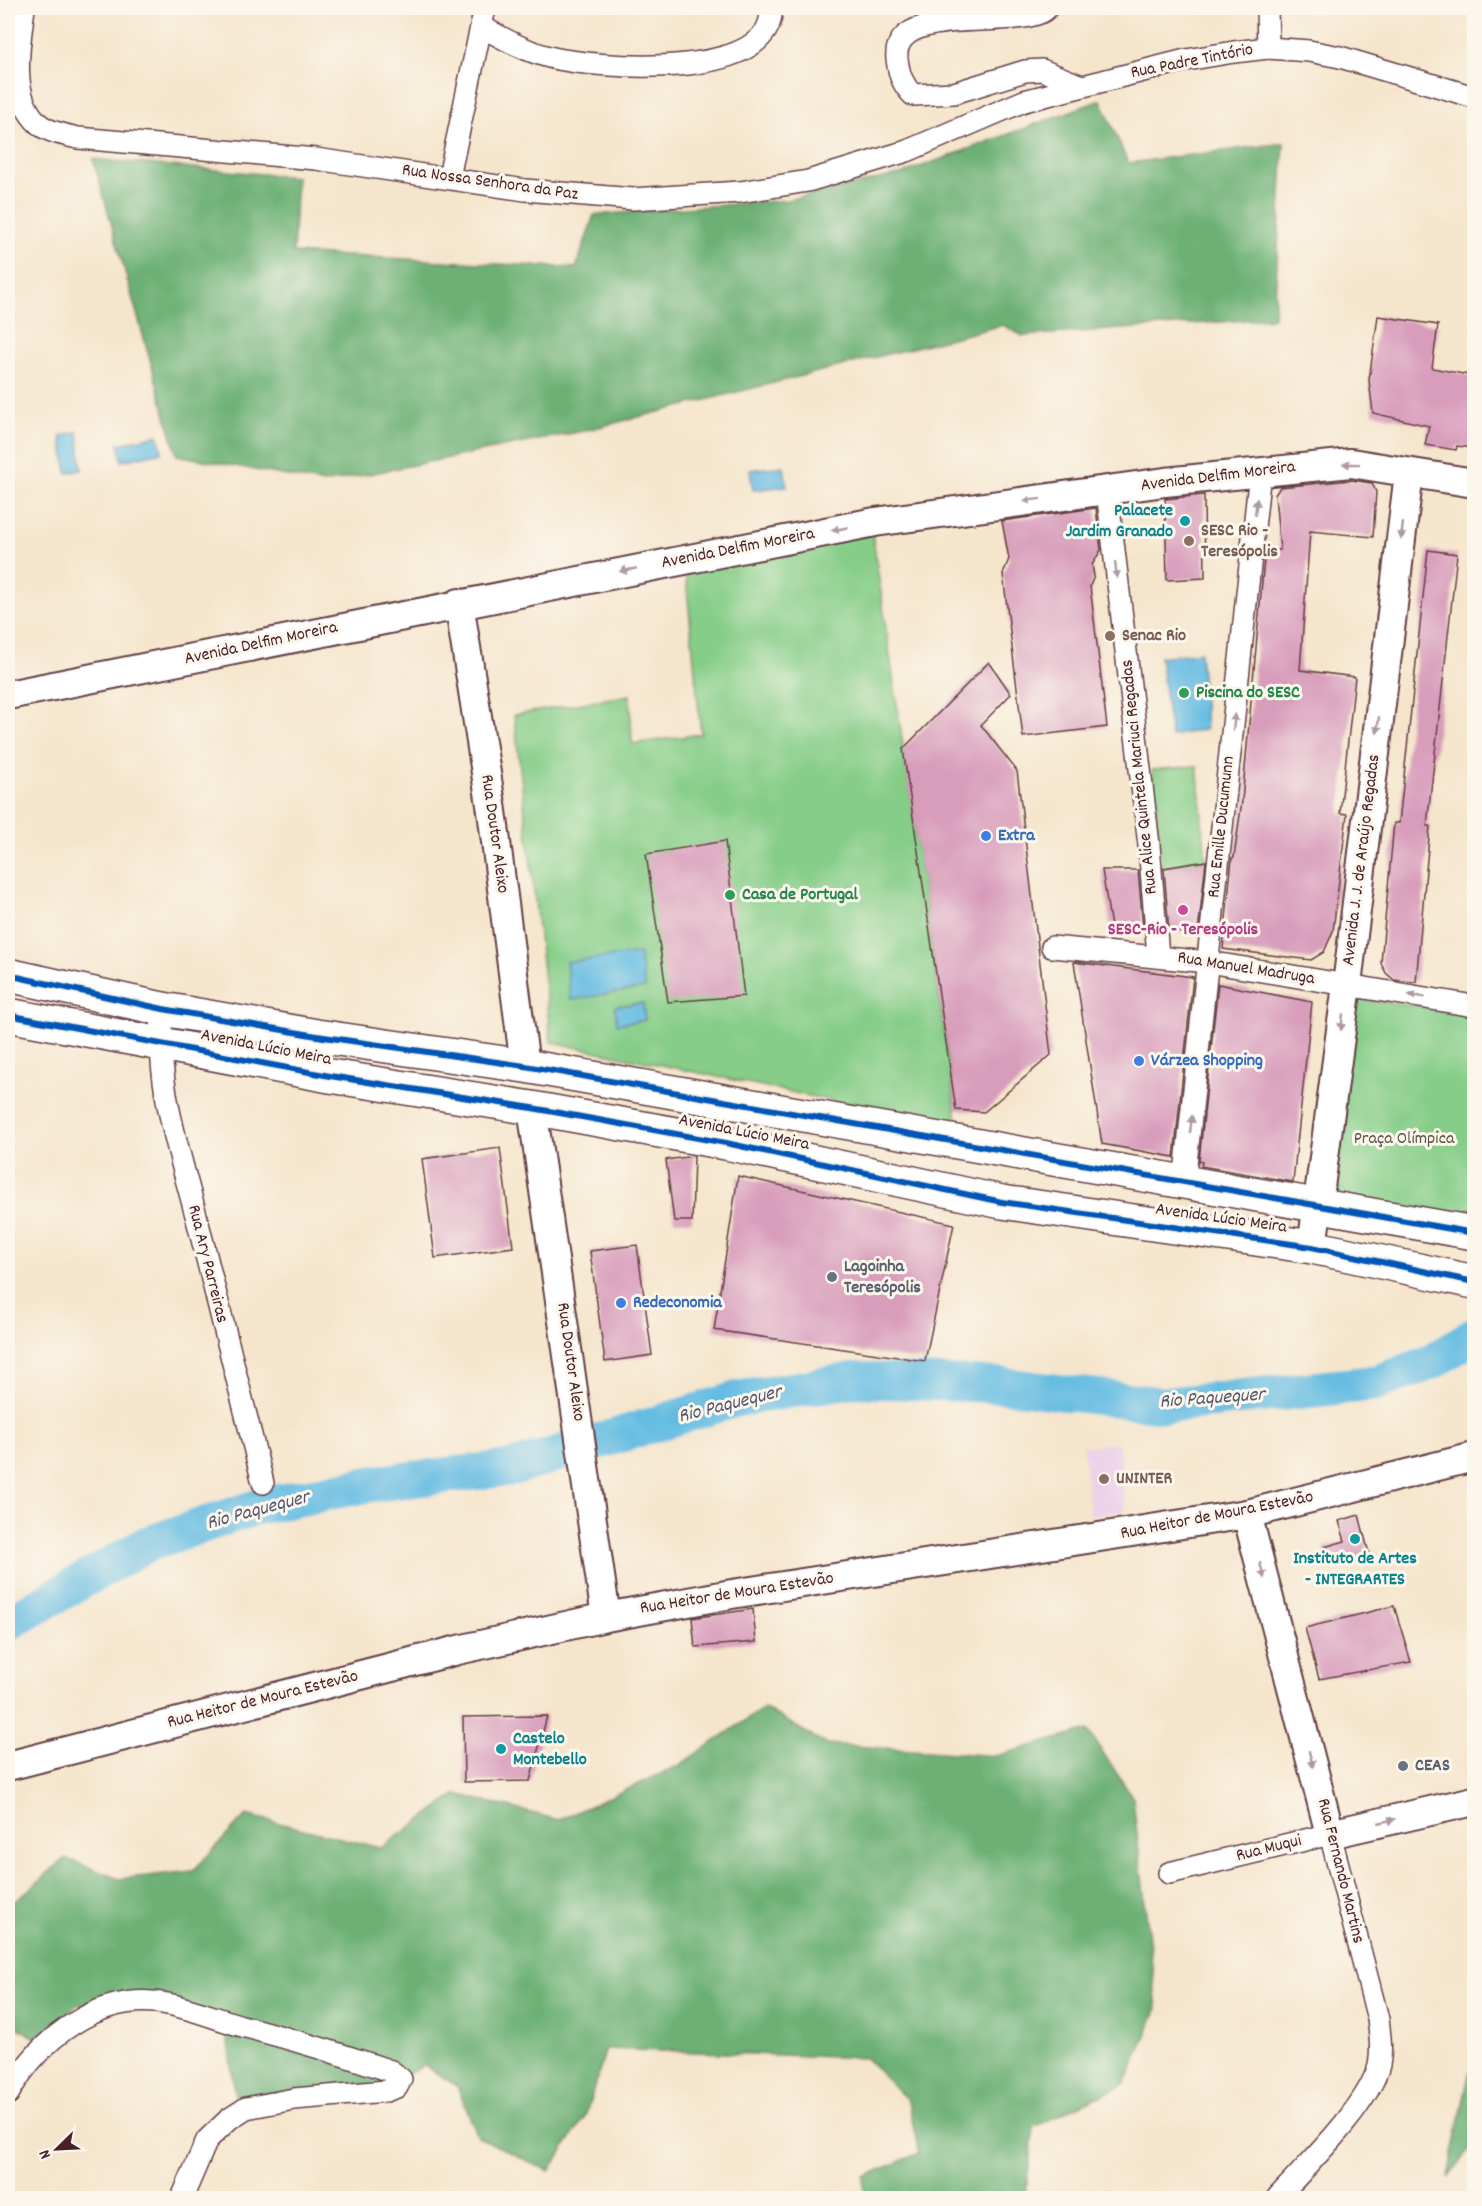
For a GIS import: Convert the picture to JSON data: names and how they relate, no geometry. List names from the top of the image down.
{
  "streets": {
    "main road": [
      "Avenida Delfim Moreira",
      "Rua Doutor Aleixo",
      "Avenida J. J. de Araújo Regadas",
      "Avenida Lúcio Meira",
      "Rua Heitor de Moura Estevão",
      "Rua Muqui",
      "Rua Fernando Martins"
    ],
    "street": [
      "Rua Padre Tintório",
      "Rua Nossa Senhora da Paz",
      "Rua Alice Quintela Mariuci Regadas",
      "Rua Emille Ducumunn",
      "Rua Manuel Madruga",
      "Rua Ary Parreiras"
    ]
  },
  "crossings": [
    ["Rua Padre Tintório", "Rua Nossa Senhora da Paz"],
    ["Avenida Delfim Moreira", "Rua Alice Quintela Mariuci Regadas"],
    ["Avenida Delfim Moreira", "Rua Emille Ducumunn"],
    ["Avenida Delfim Moreira", "Rua Doutor Aleixo"],
    ["Avenida Delfim Moreira", "Avenida J. J. de Araújo Regadas"],
    ["Rua Alice Quintela Mariuci Regadas", "Rua Manuel Madruga"],
    ["Rua Emille Ducumunn", "Rua Manuel Madruga"],
    ["Rua Emille Ducumunn", "Avenida Lúcio Meira"],
    ["Rua Doutor Aleixo", "Avenida Lúcio Meira"],
    ["Rua Doutor Aleixo", "Rua Heitor de Moura Estevão"],
    ["Avenida J. J. de Araújo Regadas", "Rua Manuel Madruga"],
    ["Avenida J. J. de Araújo Regadas", "Avenida Lúcio Meira"],
    ["Avenida Lúcio Meira", "Rua Ary Parreiras"],
    ["Rua Heitor de Moura Estevão", "Rua Fernando Martins"],
    ["Rua Muqui", "Rua Fernando Martins"]
  ],
  "one_way": [
    "Avenida Delfim Moreira",
    "Rua Alice Quintela Mariuci Regadas",
    "Rua Emille Ducumunn",
    "Avenida J. J. de Araújo Regadas",
    "Rua Muqui",
    "Rua Fernando Martins"
  ],
  "water": ["Rio Paquequer"],
  "parks": ["Praça Olímpica"],
  "places": [
    "Palacete Jardim Granado",
    "SESC Rio - Teresópolis",
    "Senac Rio",
    "Piscina do SESC",
    "Extra",
    "Casa de Portugal",
    "SESC-Rio - Teresópolis",
    "Várzea Shopping",
    "Lagoinha Teresópolis",
    "Redeconomia",
    "UNINTER",
    "Instituto de Artes - INTEGRARTES",
    "Castelo Montebello",
    "CEAS"
  ],
  "north": "bottom left"
}
